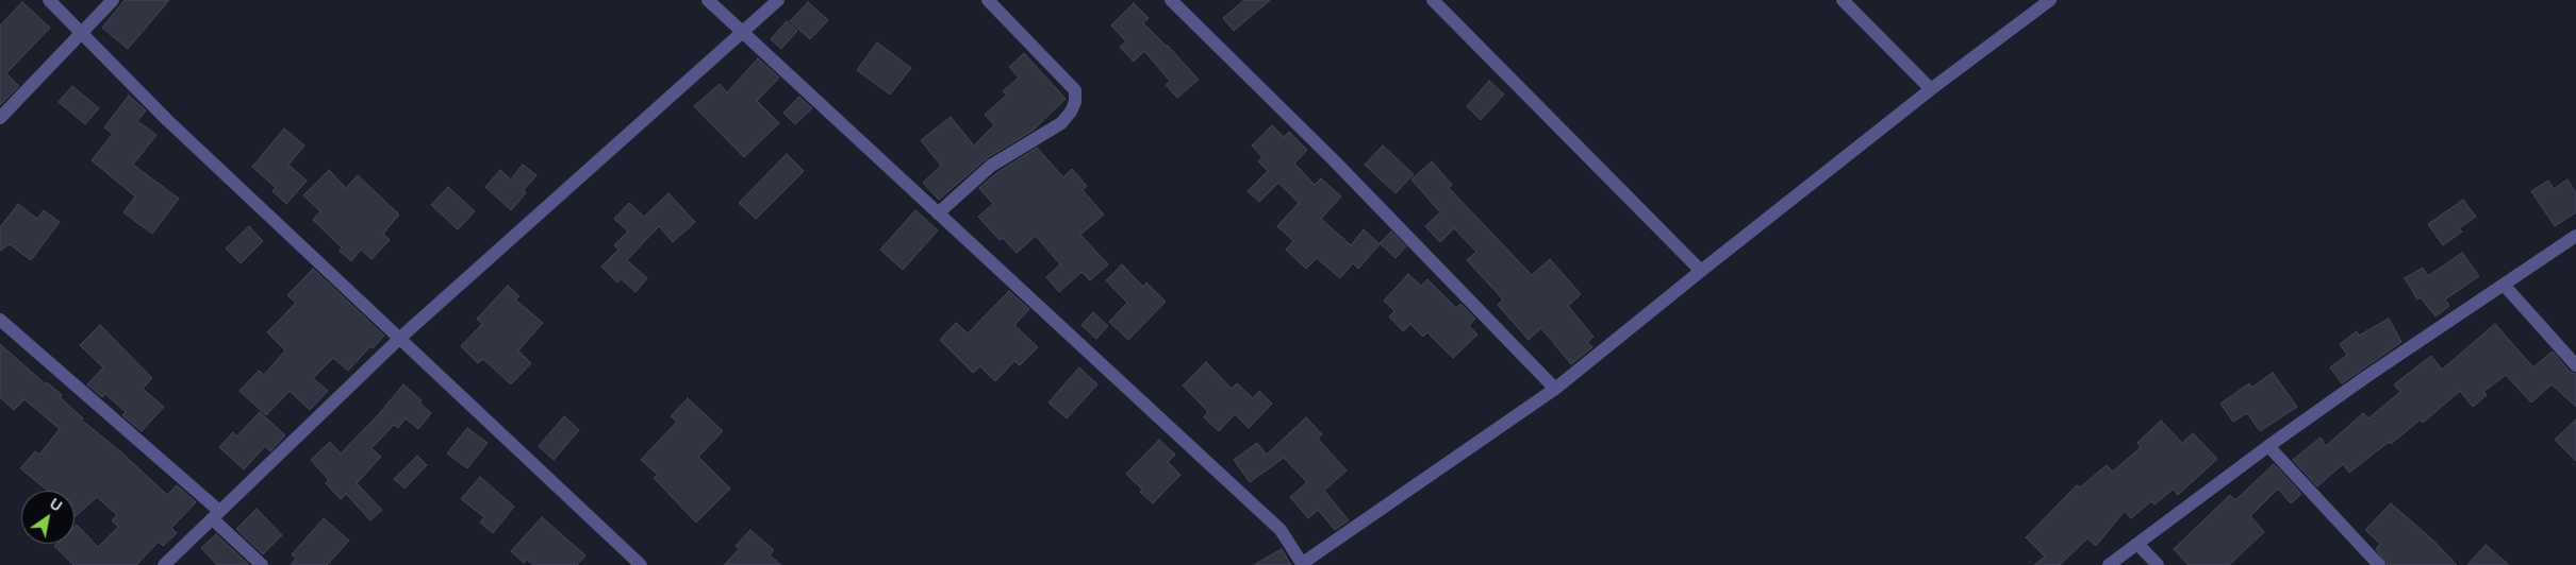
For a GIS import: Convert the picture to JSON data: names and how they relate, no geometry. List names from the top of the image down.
{
  "north": "top right"
}
